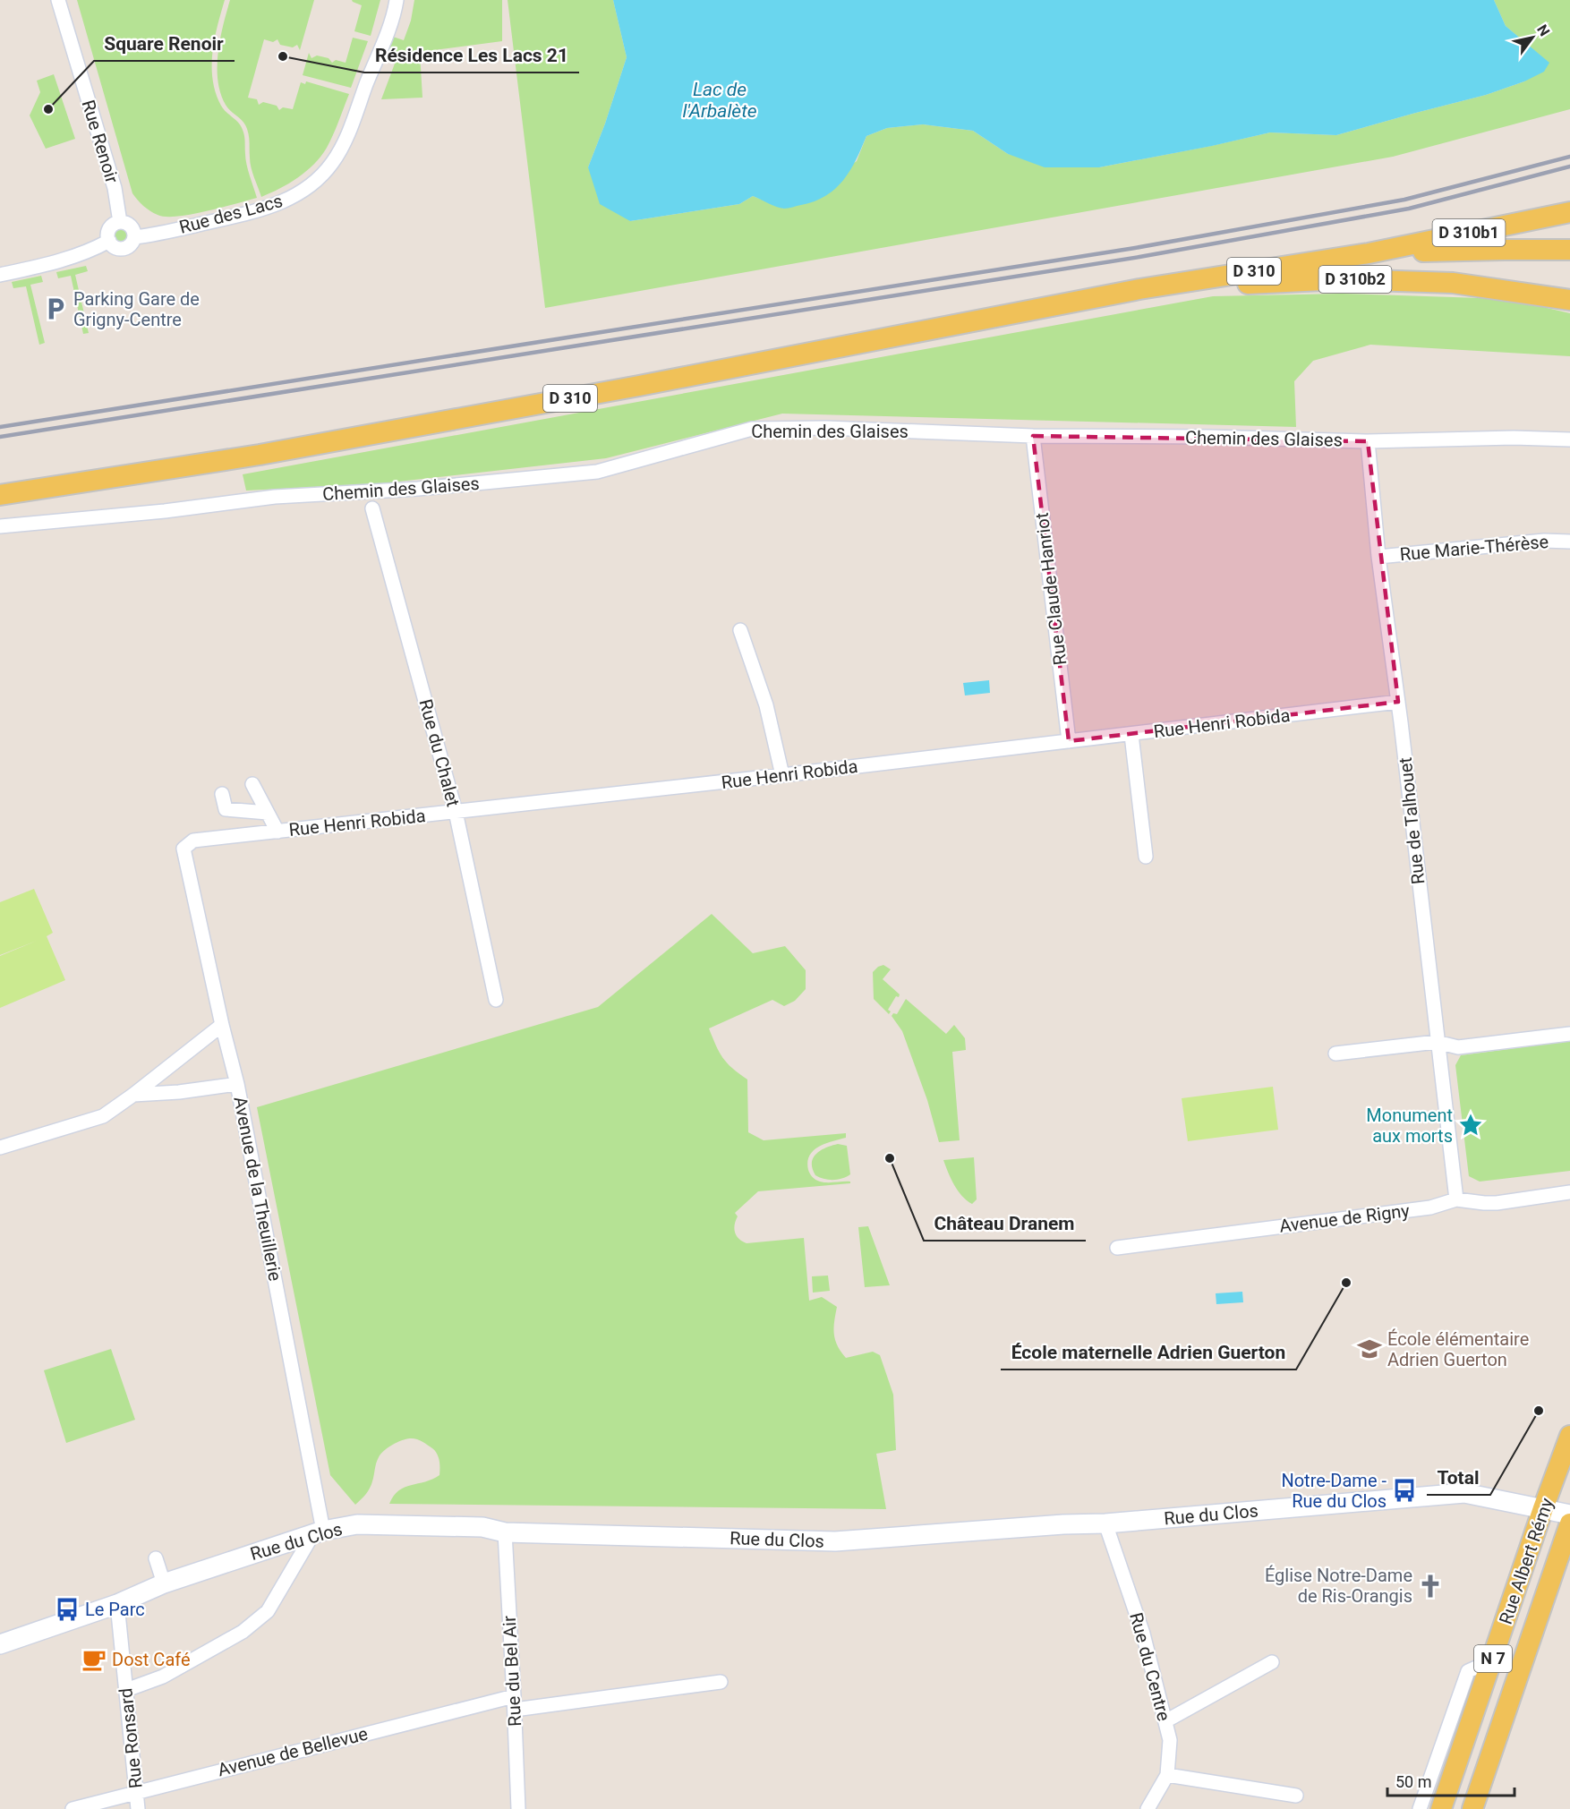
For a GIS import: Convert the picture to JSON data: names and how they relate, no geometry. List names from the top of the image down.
{
  "streets": {
    "main road": [
      "D 310b1",
      "D 310",
      "D 310b2",
      "Rue Albert Rémy",
      "N 7"
    ],
    "street": [
      "Rue Renoir",
      "Rue des Lacs",
      "Chemin des Glaises",
      "Rue Marie-Thérèse",
      "Rue Claude Hanriot",
      "Rue Henri Robida",
      "Rue du Chalet",
      "Rue de Talhouet",
      "Avenue de la Theuillerie",
      "Avenue de Rigny",
      "Rue du Clos",
      "Rue du Centre",
      "Rue du Bel Air",
      "Rue Ronsard",
      "Avenue de Bellevue"
    ]
  },
  "crossings": [
    ["Rue Renoir", "Rue des Lacs"],
    ["D 310b1", "D 310"],
    ["D 310", "D 310b2"],
    ["Chemin des Glaises", "Rue Claude Hanriot"],
    ["Chemin des Glaises", "Rue de Talhouet"],
    ["Rue Marie-Thérèse", "Rue de Talhouet"],
    ["Rue Claude Hanriot", "Rue Henri Robida"],
    ["Rue Henri Robida", "Rue du Chalet"],
    ["Rue Henri Robida", "Rue de Talhouet"],
    ["Rue Henri Robida", "Avenue de la Theuillerie"],
    ["Rue de Talhouet", "Avenue de Rigny"],
    ["Avenue de la Theuillerie", "Rue du Clos"],
    ["Rue du Clos", "Rue Albert Rémy"],
    ["Rue du Clos", "Rue du Centre"],
    ["Rue du Clos", "Rue du Bel Air"],
    ["Rue du Clos", "Rue Ronsard"],
    ["Rue du Bel Air", "Avenue de Bellevue"],
    ["Rue Ronsard", "Avenue de Bellevue"]
  ],
  "water": ["Lac de l'Arbalète"],
  "places": {
    "other": [
      "Résidence Les Lacs 21",
      "Square Renoir",
      "Château Dranem",
      "École maternelle Adrien Guerton",
      "Total"
    ],
    "parking": ["Parking Gare de Grigny-Centre"],
    "place": ["Monument aux morts"],
    "school or university": ["École élémentaire Adrien Guerton"],
    "bus stop": ["Notre-Dame - Rue du Clos", "Le Parc"],
    "church": ["Église Notre-Dame de Ris-Orangis"],
    "cafe": ["Dost Café"]
  },
  "scale_bar": "50 m",
  "north": "top right"
}
